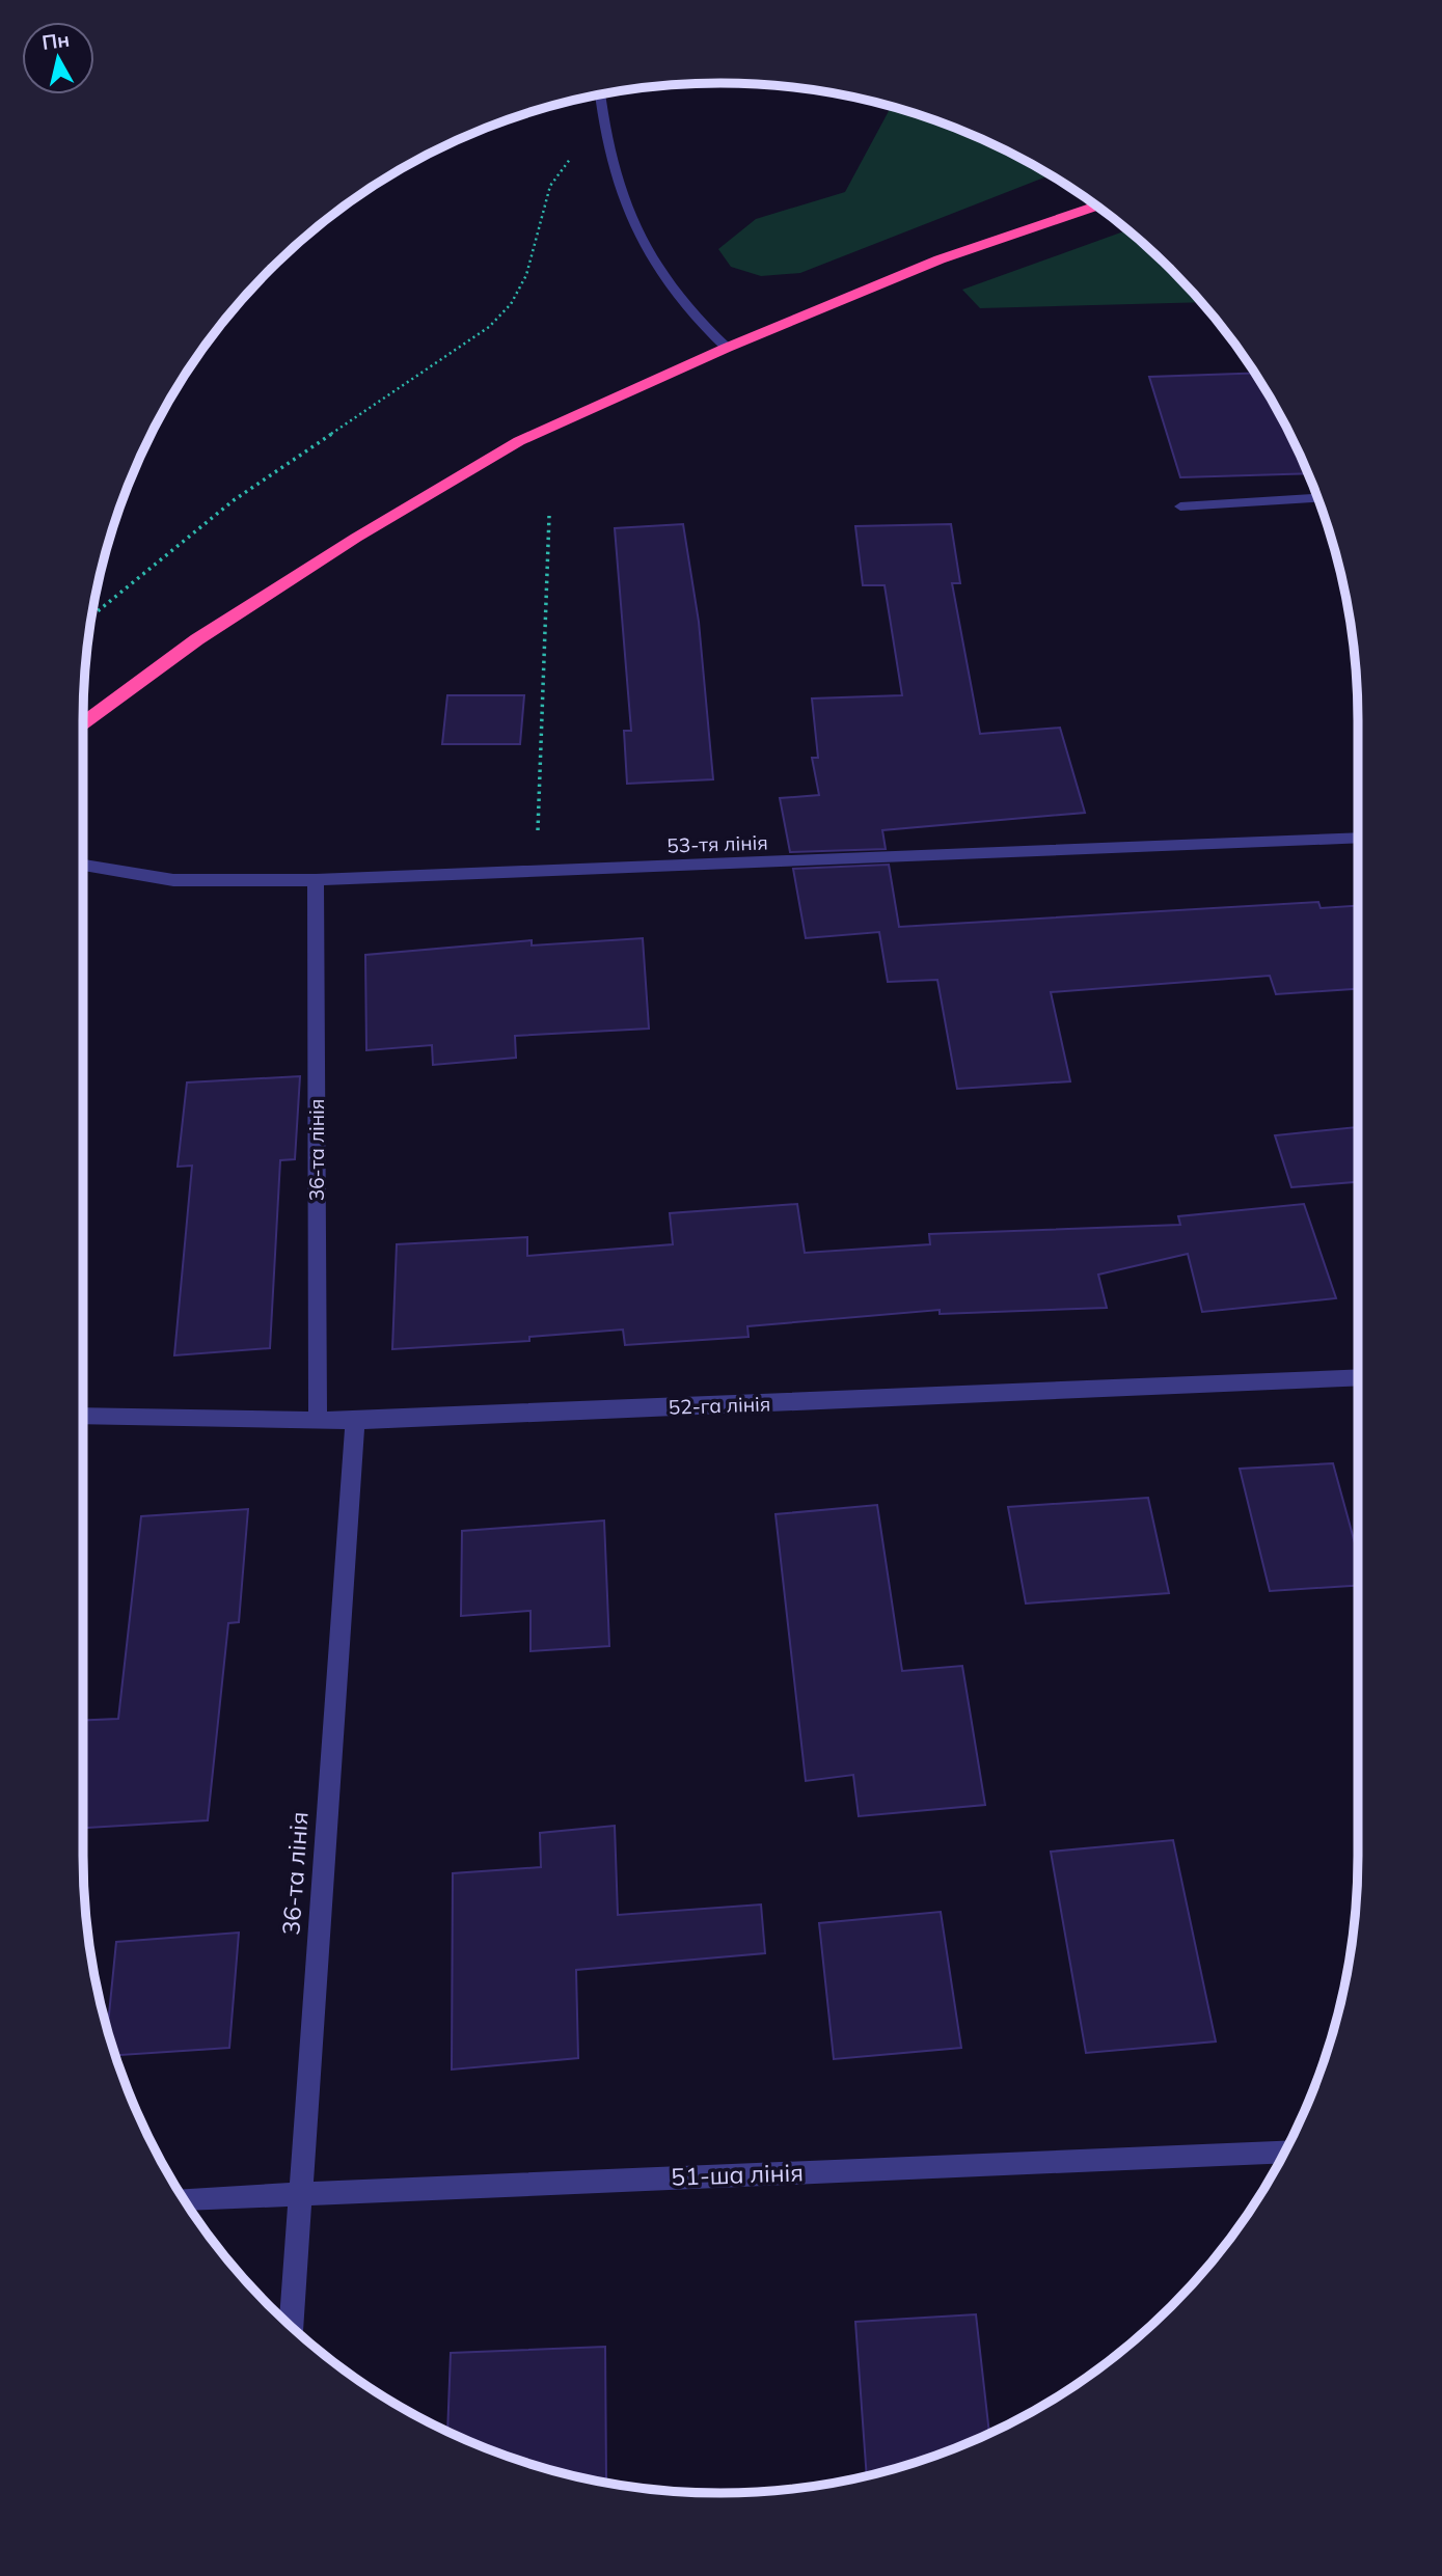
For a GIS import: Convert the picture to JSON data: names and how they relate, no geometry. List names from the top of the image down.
{
  "streets": {
    "street": [
      "53-тя лінія",
      "36-та лінія",
      "52-га лінія",
      "51-ша лінія"
    ]
  },
  "crossings": [
    ["53-тя лінія", "36-та лінія"],
    ["36-та лінія", "52-га лінія"],
    ["36-та лінія", "51-ша лінія"]
  ],
  "north": "top"
}
